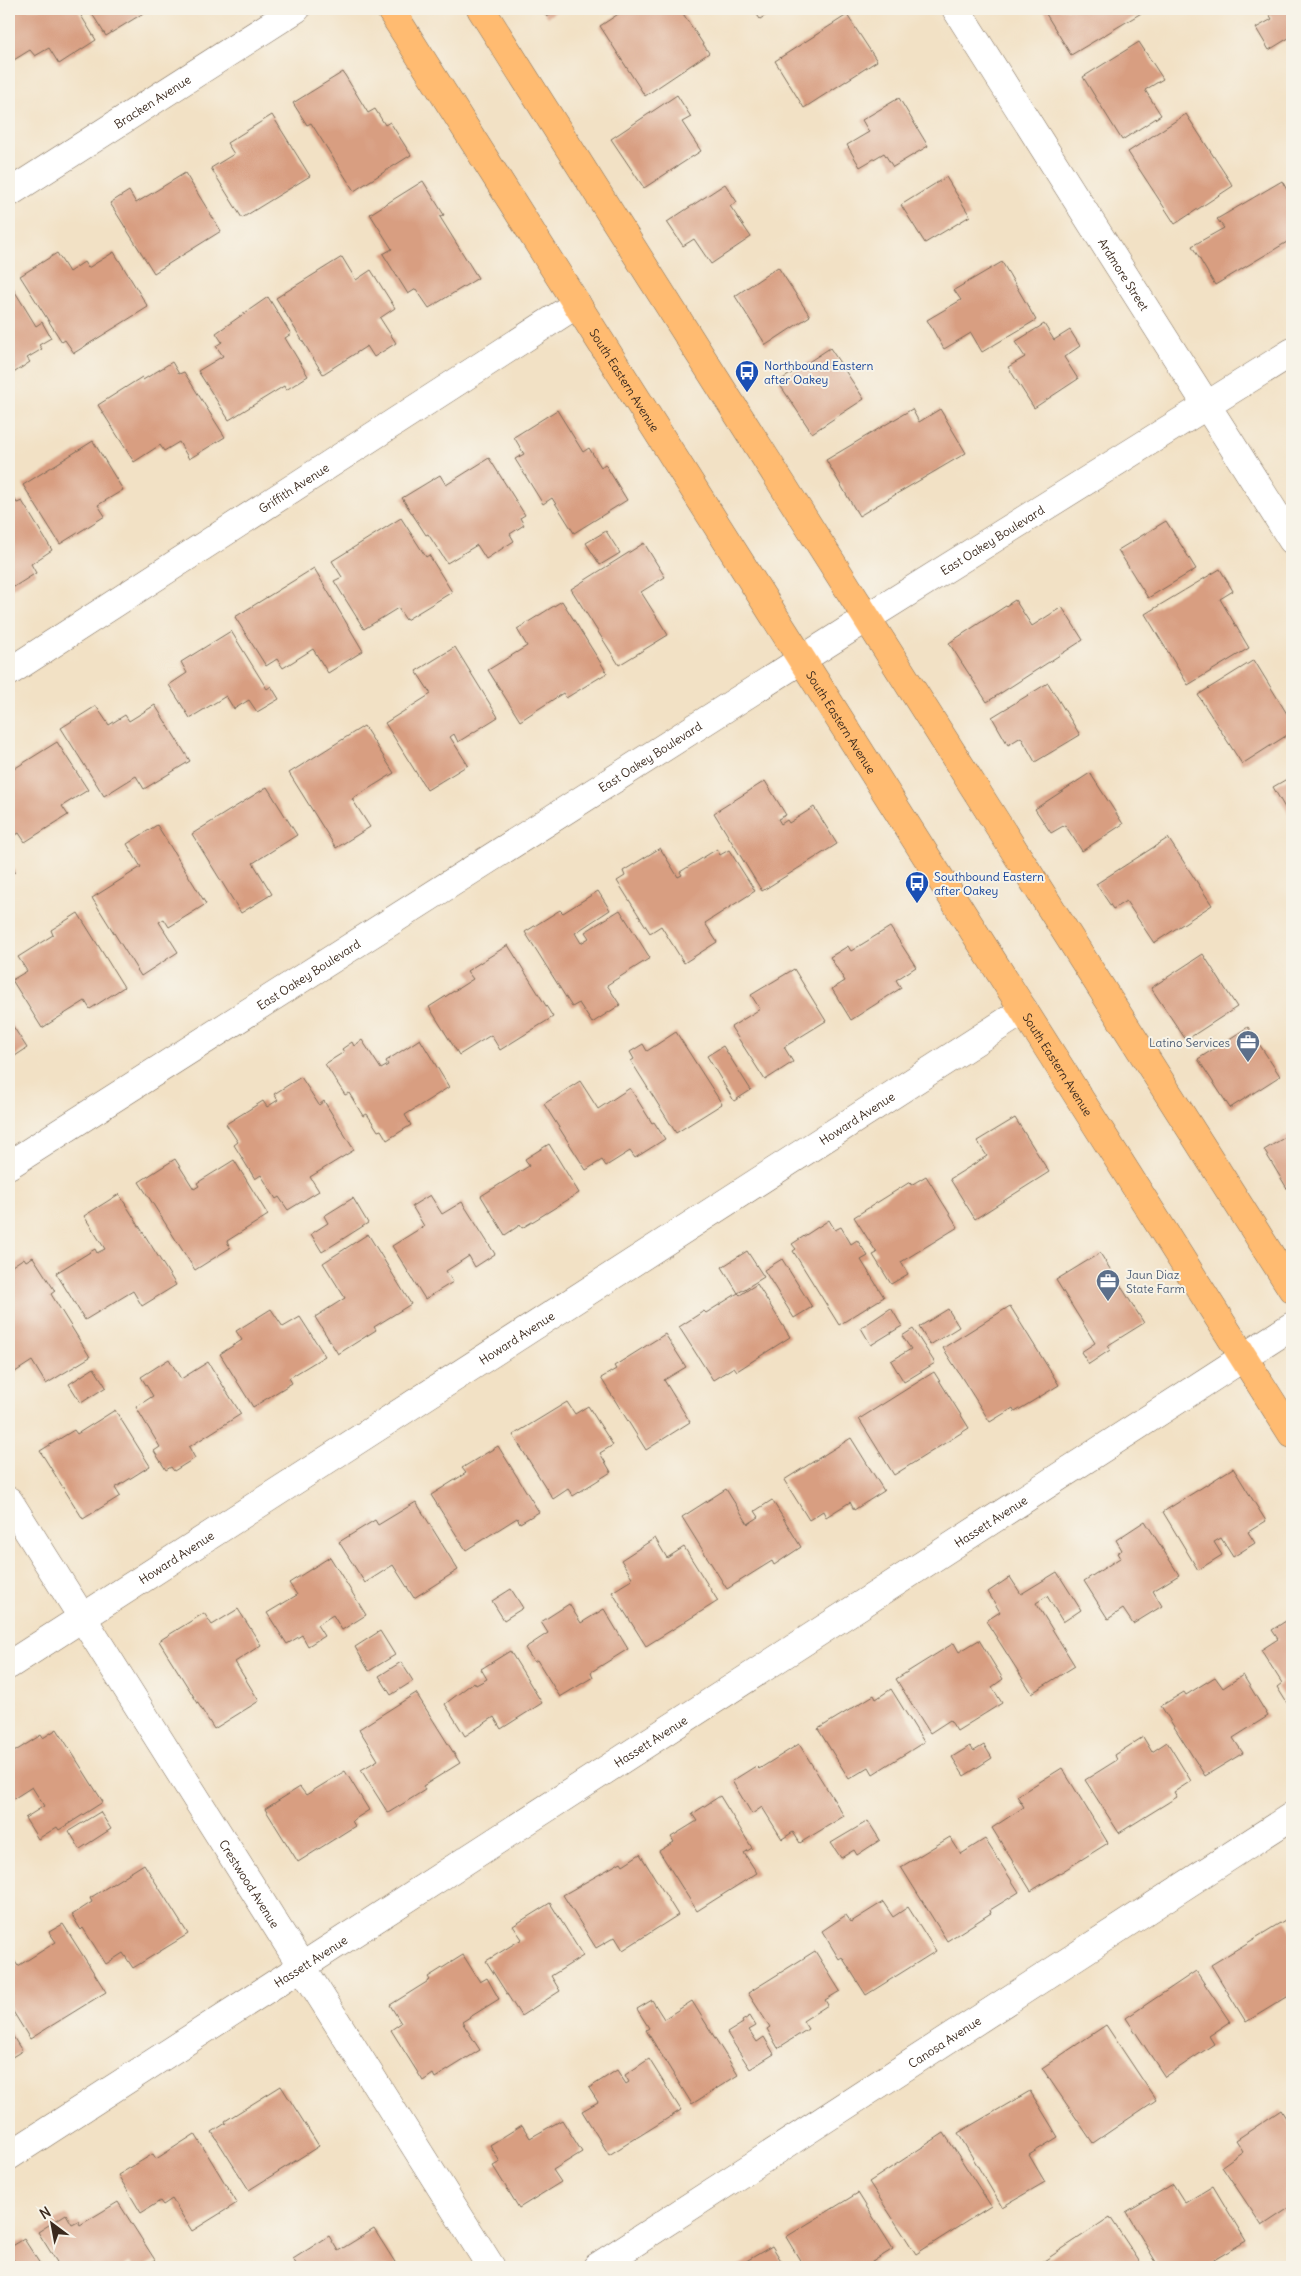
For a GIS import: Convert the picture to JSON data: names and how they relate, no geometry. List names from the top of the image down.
{
  "streets": {
    "main road": ["South Eastern Avenue"],
    "street": [
      "Bracken Avenue",
      "Ardmore Street",
      "Griffith Avenue",
      "East Oakey Boulevard",
      "Howard Avenue",
      "Hassett Avenue",
      "Crestwood Avenue",
      "Canosa Avenue"
    ]
  },
  "crossings": [
    ["Ardmore Street", "East Oakey Boulevard"],
    ["South Eastern Avenue", "Griffith Avenue"],
    ["South Eastern Avenue", "East Oakey Boulevard"],
    ["South Eastern Avenue", "Howard Avenue"],
    ["South Eastern Avenue", "Hassett Avenue"],
    ["Howard Avenue", "Crestwood Avenue"],
    ["Hassett Avenue", "Crestwood Avenue"]
  ],
  "places": {
    "bus stop": ["Northbound Eastern after Oakey", "Southbound Eastern after Oakey"],
    "office": ["Latino Services", "Jaun Diaz State Farm"]
  },
  "north": "top left"
}
